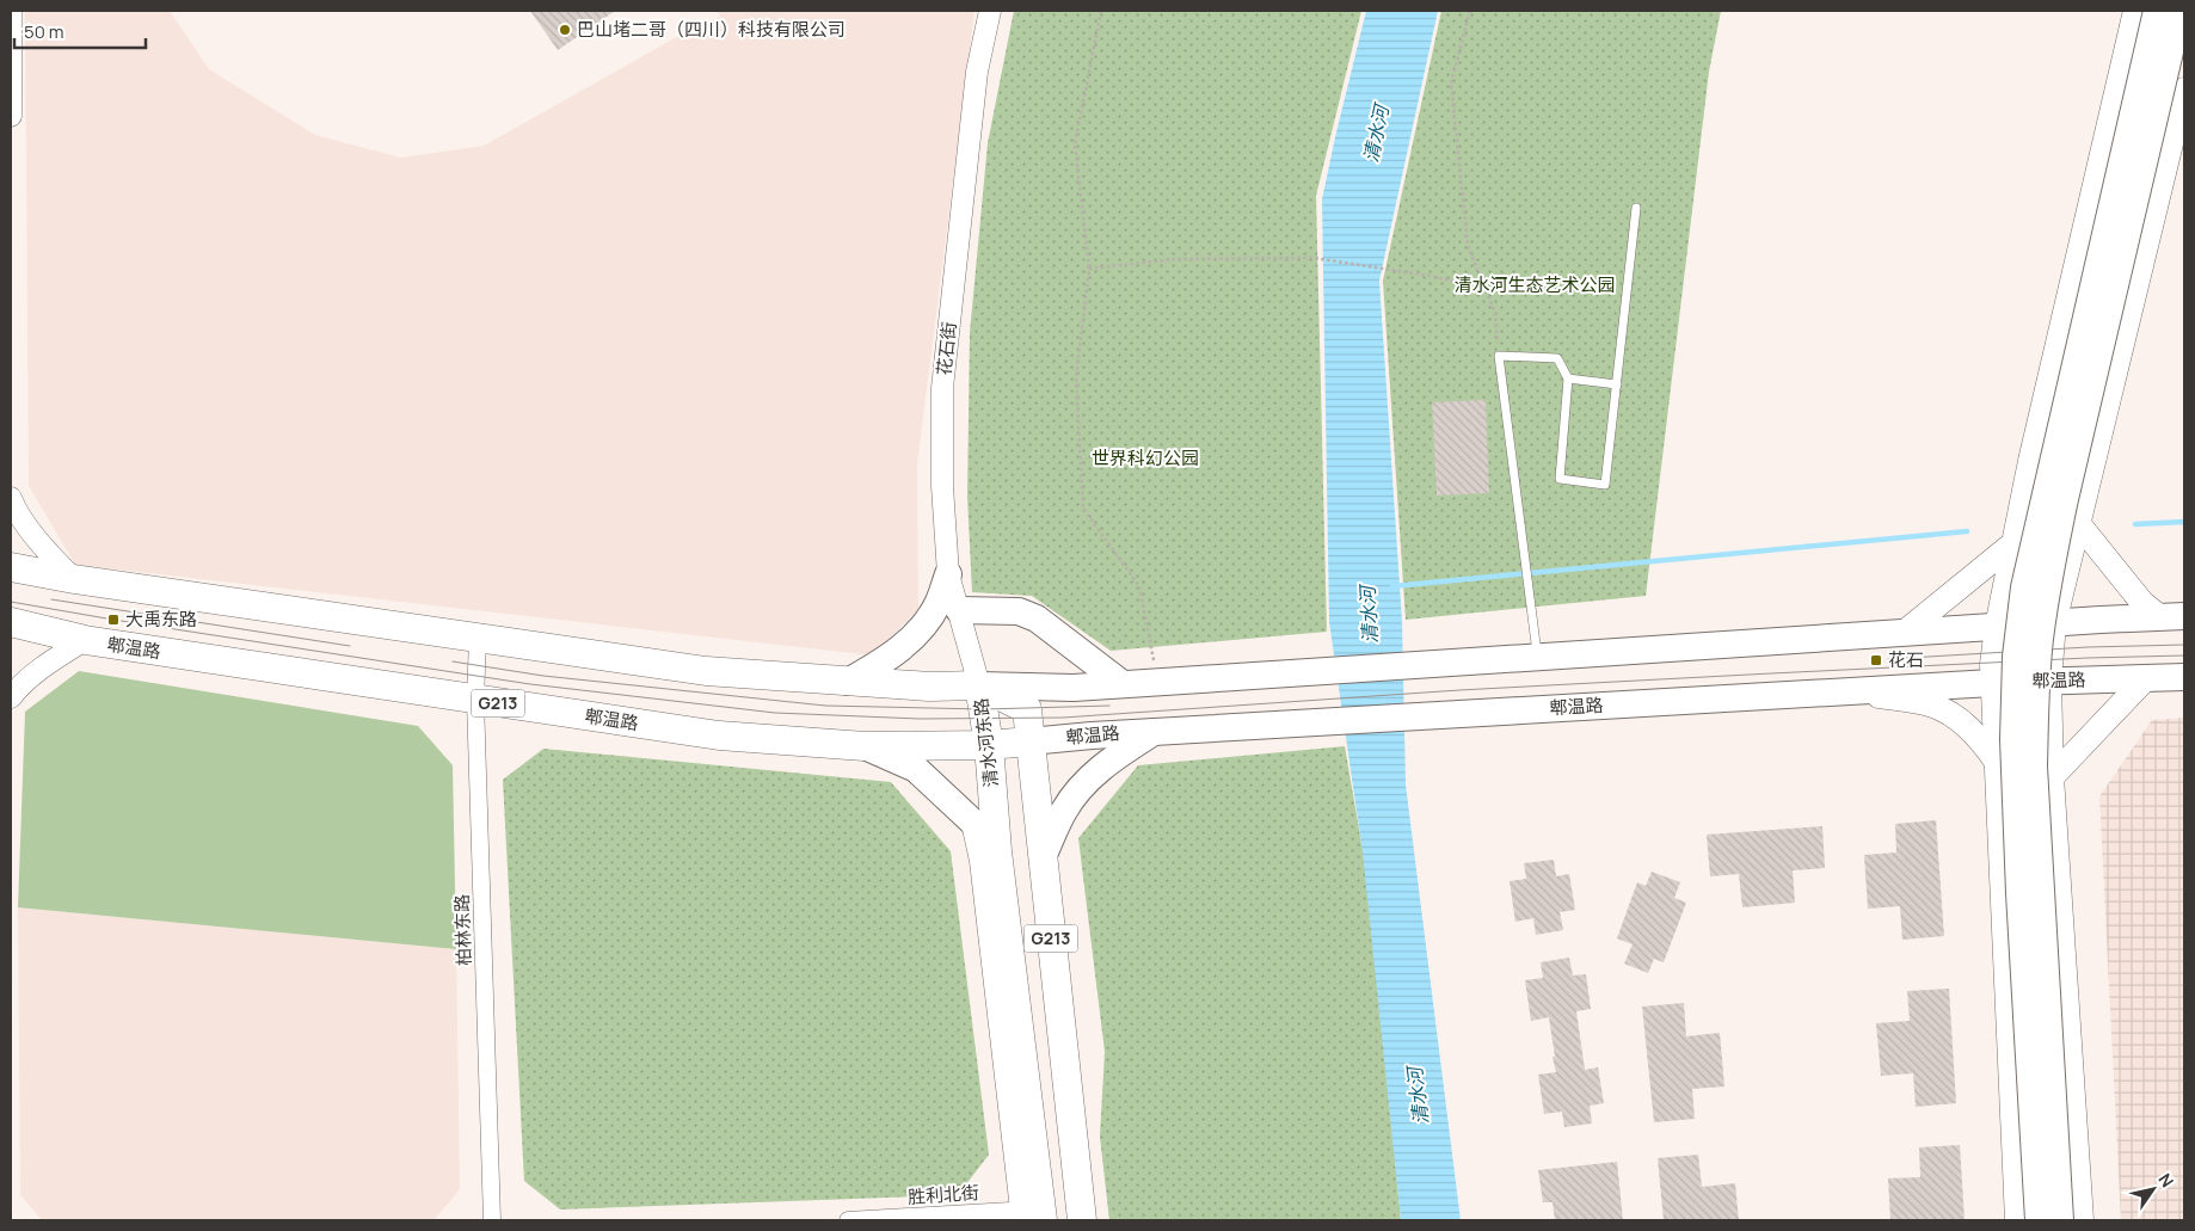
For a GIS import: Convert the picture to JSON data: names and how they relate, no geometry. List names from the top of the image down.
{
  "streets": {
    "highway": ["郫温路", "G213", "清水河东路"],
    "street": ["花石街", "柏林东路", "胜利北街"]
  },
  "crossings": [
    ["花石街", "G213"],
    ["花石街", "清水河东路"],
    ["郫温路", "清水河东路"],
    ["郫温路", "柏林东路"],
    ["G213", "清水河东路"],
    ["G213", "柏林东路"],
    ["清水河东路", "胜利北街"]
  ],
  "water": ["清水河"],
  "parks": ["清水河生态艺术公园", "世界科幻公园"],
  "places": {
    "other": ["巴山堵二哥（四川）科技有限公司"],
    "transit": ["大禹东路", "花石"]
  },
  "scale_bar": "50 m",
  "north": "top right"
}
